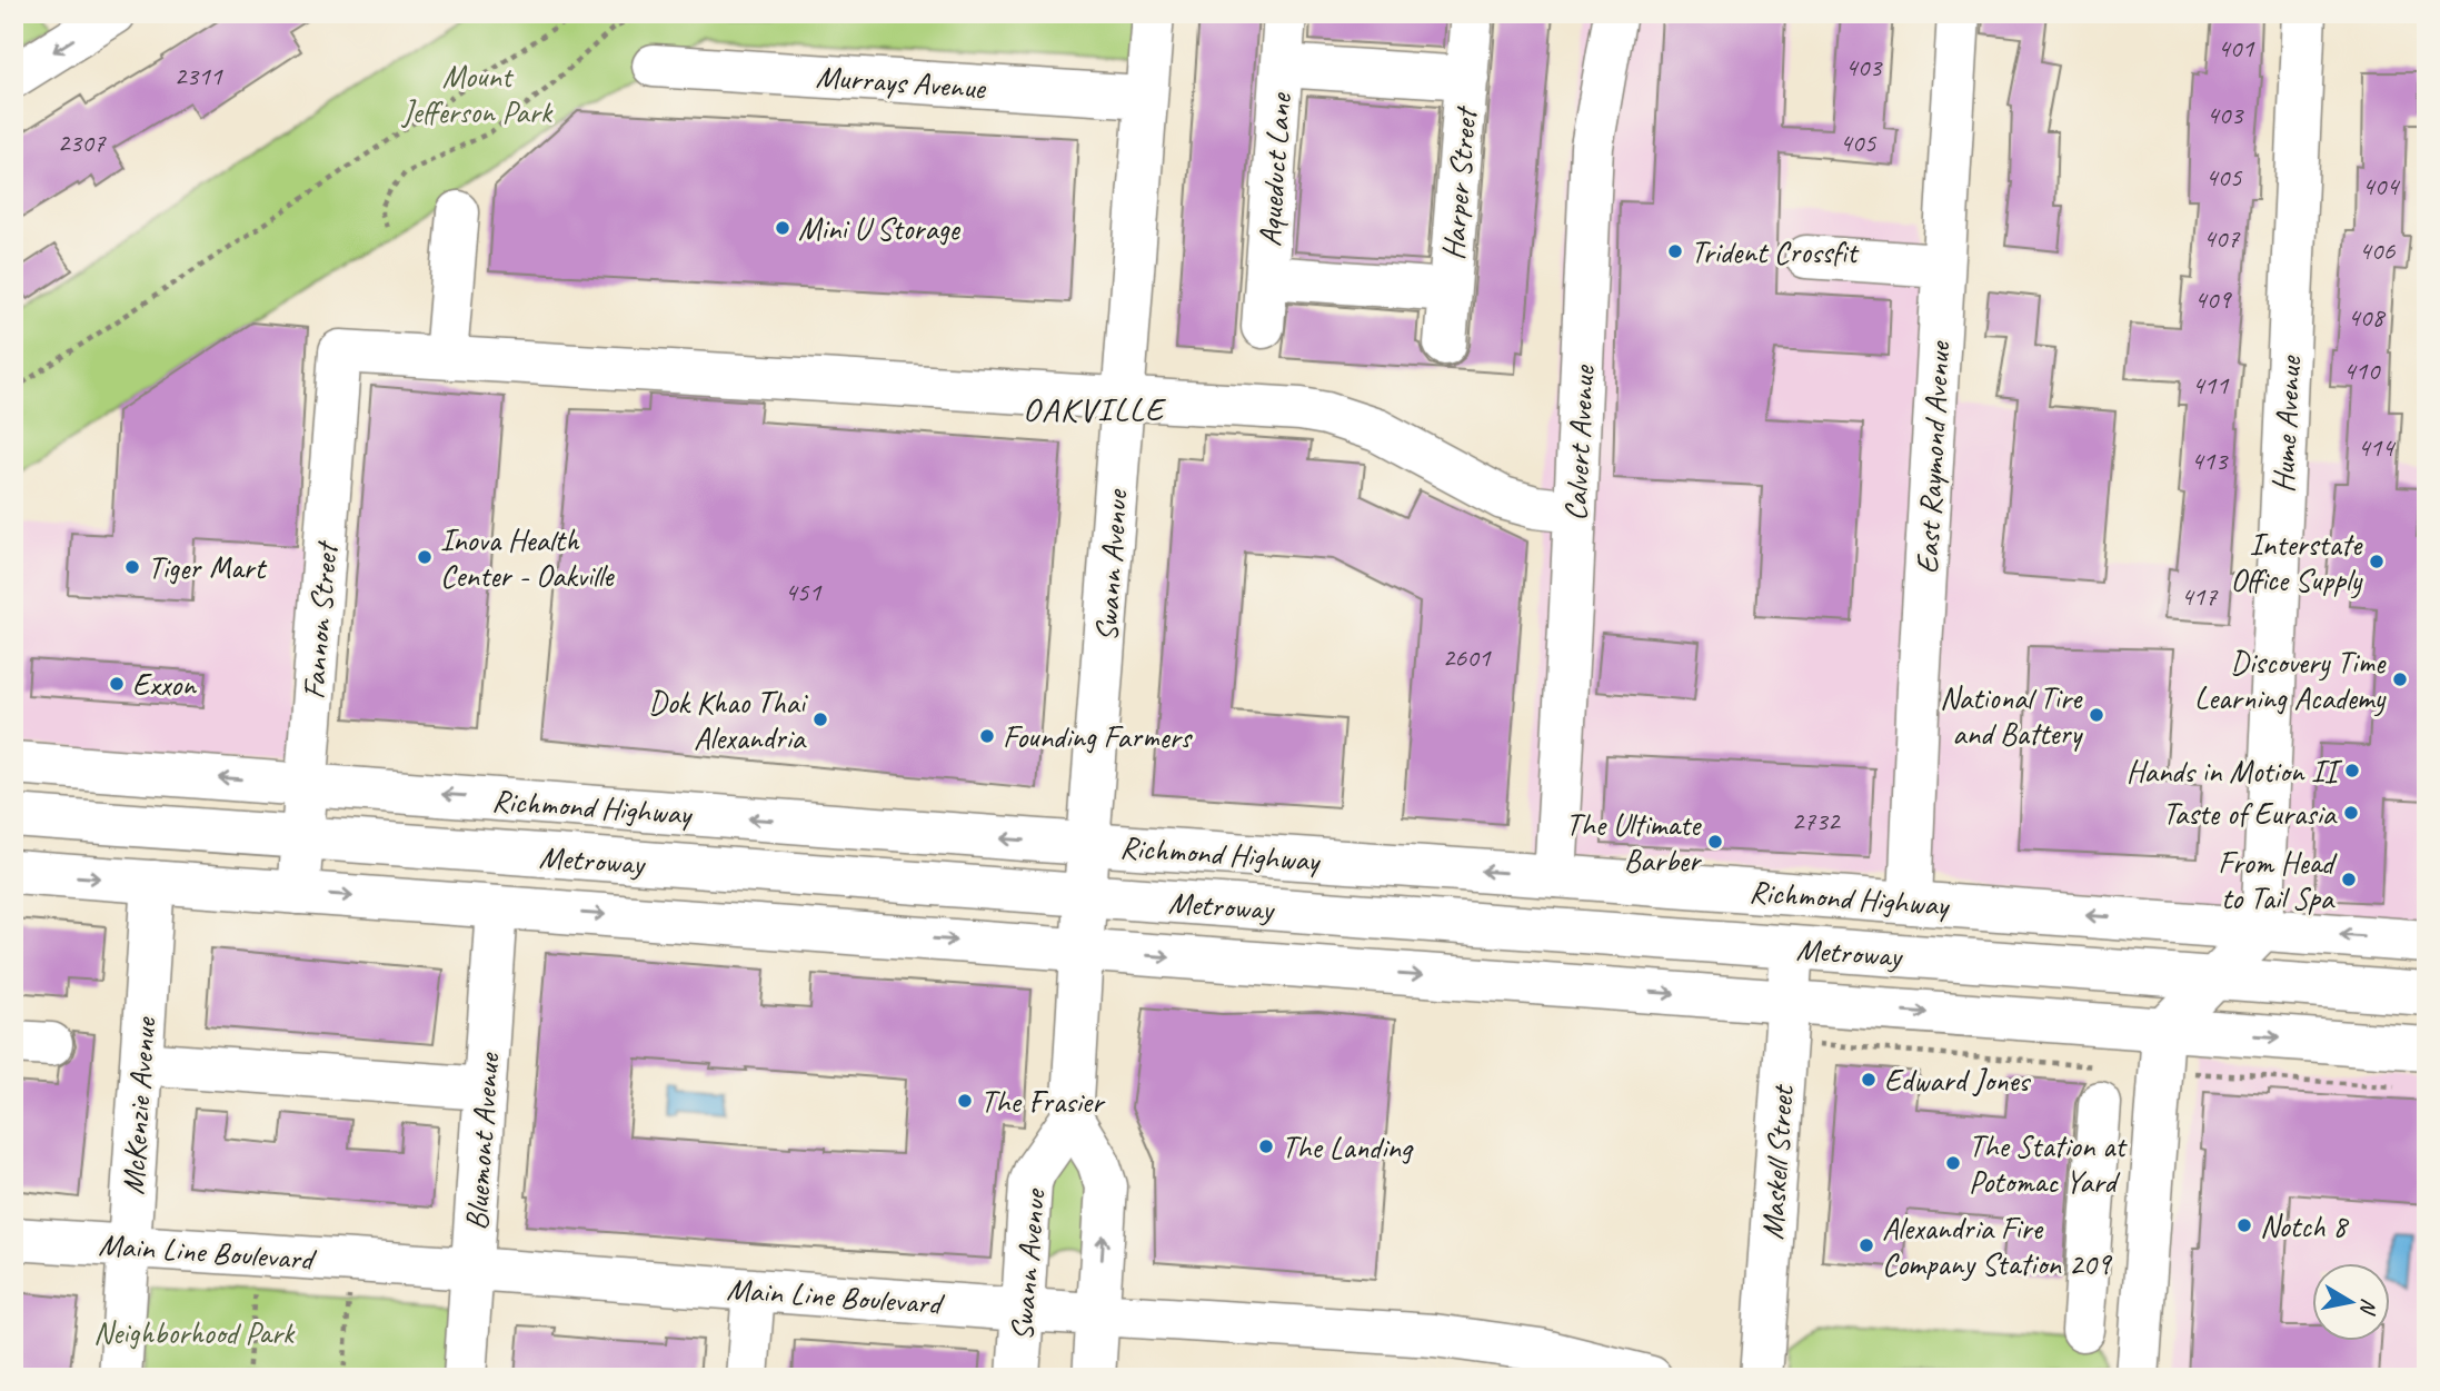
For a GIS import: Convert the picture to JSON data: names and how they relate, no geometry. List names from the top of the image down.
{
  "streets": {
    "main road": [
      "Murrays Avenue",
      "Aqueduct Lane",
      "Harper Street",
      "Hume Avenue",
      "Calvert Avenue",
      "East Raymond Avenue",
      "Swann Avenue",
      "Fannon Street",
      "Richmond Highway",
      "Metroway",
      "McKenzie Avenue",
      "Bluemont Avenue",
      "Maskell Street",
      "Main Line Boulevard"
    ]
  },
  "crossings": [
    ["Murrays Avenue", "Swann Avenue"],
    ["Hume Avenue", "Richmond Highway"],
    ["Calvert Avenue", "Richmond Highway"],
    ["East Raymond Avenue", "Richmond Highway"],
    ["Swann Avenue", "Richmond Highway"],
    ["Swann Avenue", "Metroway"],
    ["Swann Avenue", "Main Line Boulevard"],
    ["Fannon Street", "Richmond Highway"],
    ["Fannon Street", "Metroway"],
    ["Metroway", "Maskell Street"],
    ["McKenzie Avenue", "Main Line Boulevard"],
    ["Bluemont Avenue", "Main Line Boulevard"]
  ],
  "districts": ["OAKVILLE"],
  "parks": ["Mount Jefferson Park", "Neighborhood Park"],
  "places": [
    "Mini U Storage",
    "Trident Crossfit",
    "Inova Health Center - Oakville",
    "Interstate Office Supply",
    "Tiger Mart",
    "Discovery Time Learning Academy",
    "Exxon",
    "National Tire and Battery",
    "Dok Khao Thai Alexandria",
    "Founding Farmers",
    "Hands in Motion II",
    "Taste of Eurasia",
    "The Ultimate Barber",
    "From Head to Tail Spa",
    "Edward Jones",
    "The Frasier",
    "The Landing",
    "The Station at Potomac Yard",
    "Notch 8",
    "Alexandria Fire Company Station 209"
  ],
  "house_numbers": [
    "401",
    "403",
    "2311",
    "403",
    "2307",
    "405",
    "405",
    "404",
    "407",
    "406",
    "409",
    "408",
    "410",
    "411",
    "414",
    "413",
    "451",
    "417",
    "2601",
    "2732"
  ],
  "north": "right"
}
